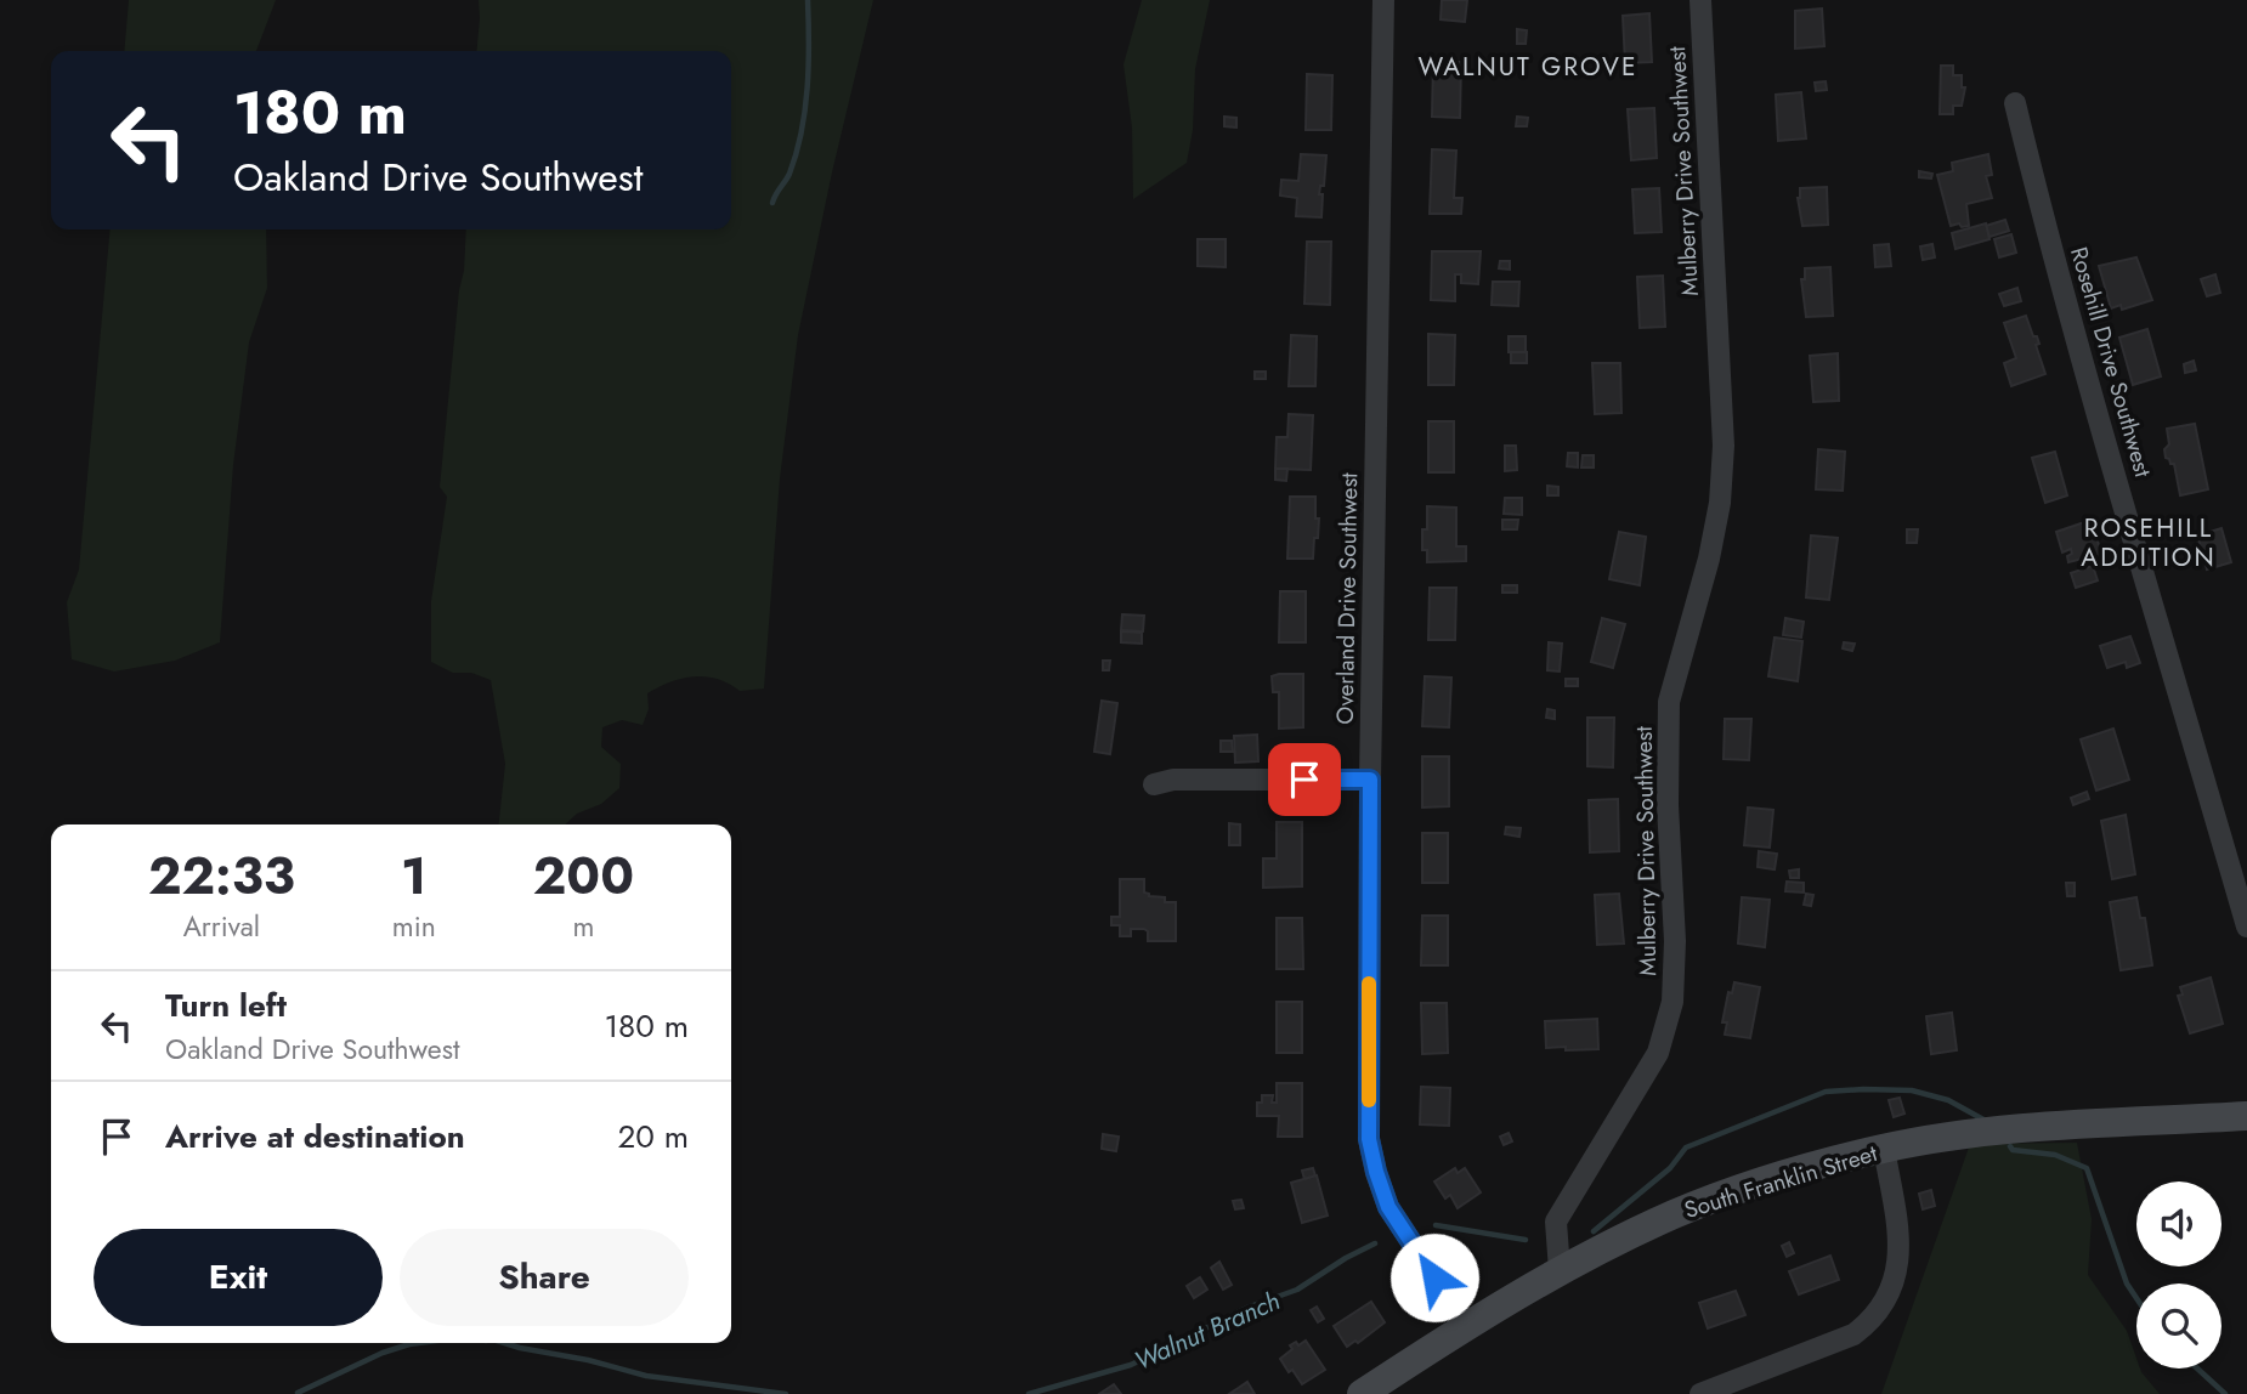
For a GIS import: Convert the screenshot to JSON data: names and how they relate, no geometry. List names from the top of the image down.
{
  "streets": {
    "main road": ["South Franklin Street"],
    "street": ["Mulberry Drive Southwest", "Rosehill Drive Southwest", "Overland Drive Southwest"]
  },
  "crossings": [
    ["Mulberry Drive Southwest", "South Franklin Street"],
    ["Overland Drive Southwest", "South Franklin Street"]
  ],
  "districts": ["WALNUT GROVE", "ROSEHILL ADDITION"],
  "water": ["Walnut Branch"],
  "page": {
    "turn": ["180 m", "Oakland Drive Southwest"],
    "eta": [
      "22:33",
      "Arrival",
      "1",
      "min",
      "200",
      "m"
    ],
    "list": [
      {
        "name": "Turn left",
        "note": "Oakland Drive Southwest",
        "value": "180 m"
      },
      {
        "name": "Arrive at destination",
        "value": "20 m"
      }
    ],
    "buttons": ["Exit", "Share"]
  }
}
